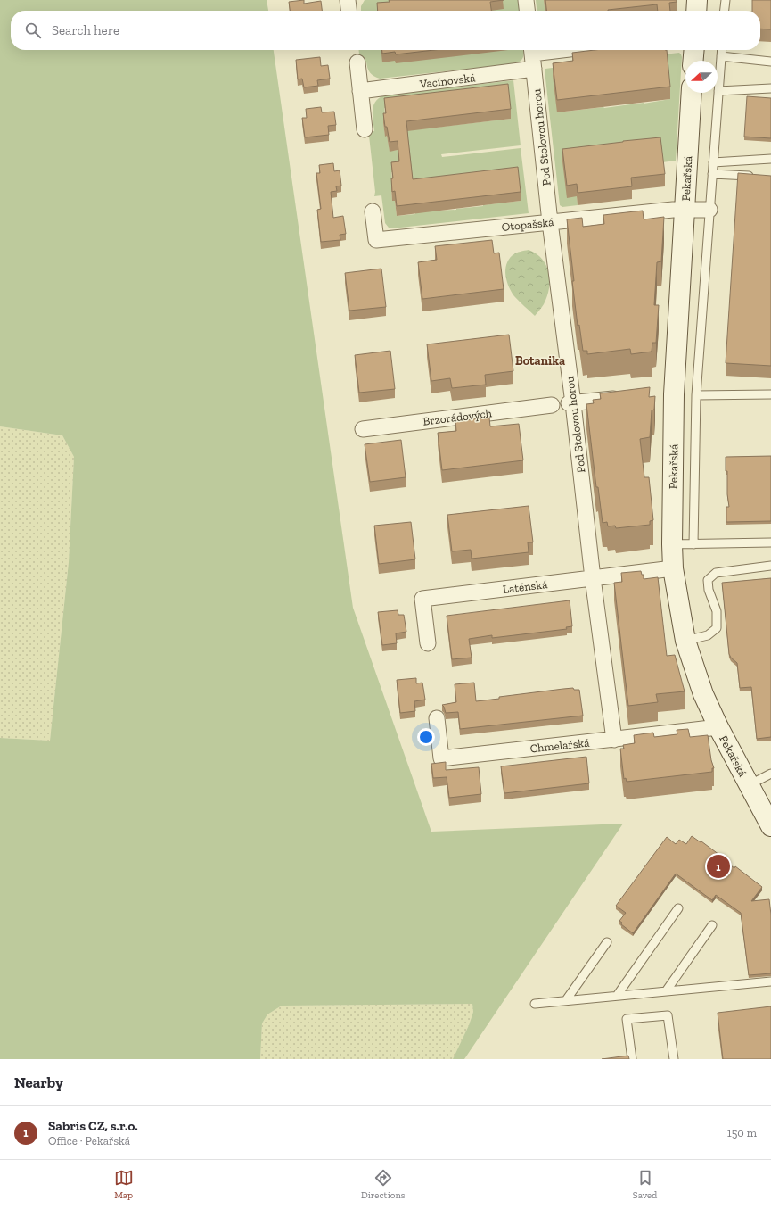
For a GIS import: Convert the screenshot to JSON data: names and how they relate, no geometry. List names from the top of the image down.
{
  "streets": {
    "street": [
      "Vacínovská",
      "Pod Stolovou horou",
      "Pekařská",
      "Otopašská",
      "Brzorádových",
      "Laténská",
      "Chmelařská"
    ]
  },
  "crossings": [
    ["Vacínovská", "Pod Stolovou horou"],
    ["Pod Stolovou horou", "Otopašská"],
    ["Pod Stolovou horou", "Laténská"],
    ["Pod Stolovou horou", "Chmelařská"],
    ["Pekařská", "Otopašská"],
    ["Pekařská", "Laténská"],
    ["Pekařská", "Chmelařská"]
  ],
  "districts": ["Botanika"],
  "north": "left",
  "page": {
    "search": "Search here",
    "pins": "1",
    "heading": "Nearby",
    "list": [
      {
        "mark": "1",
        "name": "Sabris CZ, s.r.o.",
        "note": "Office · Pekařská",
        "value": "150 m"
      }
    ],
    "nav": ["Map", "Directions", "Saved"]
  }
}
